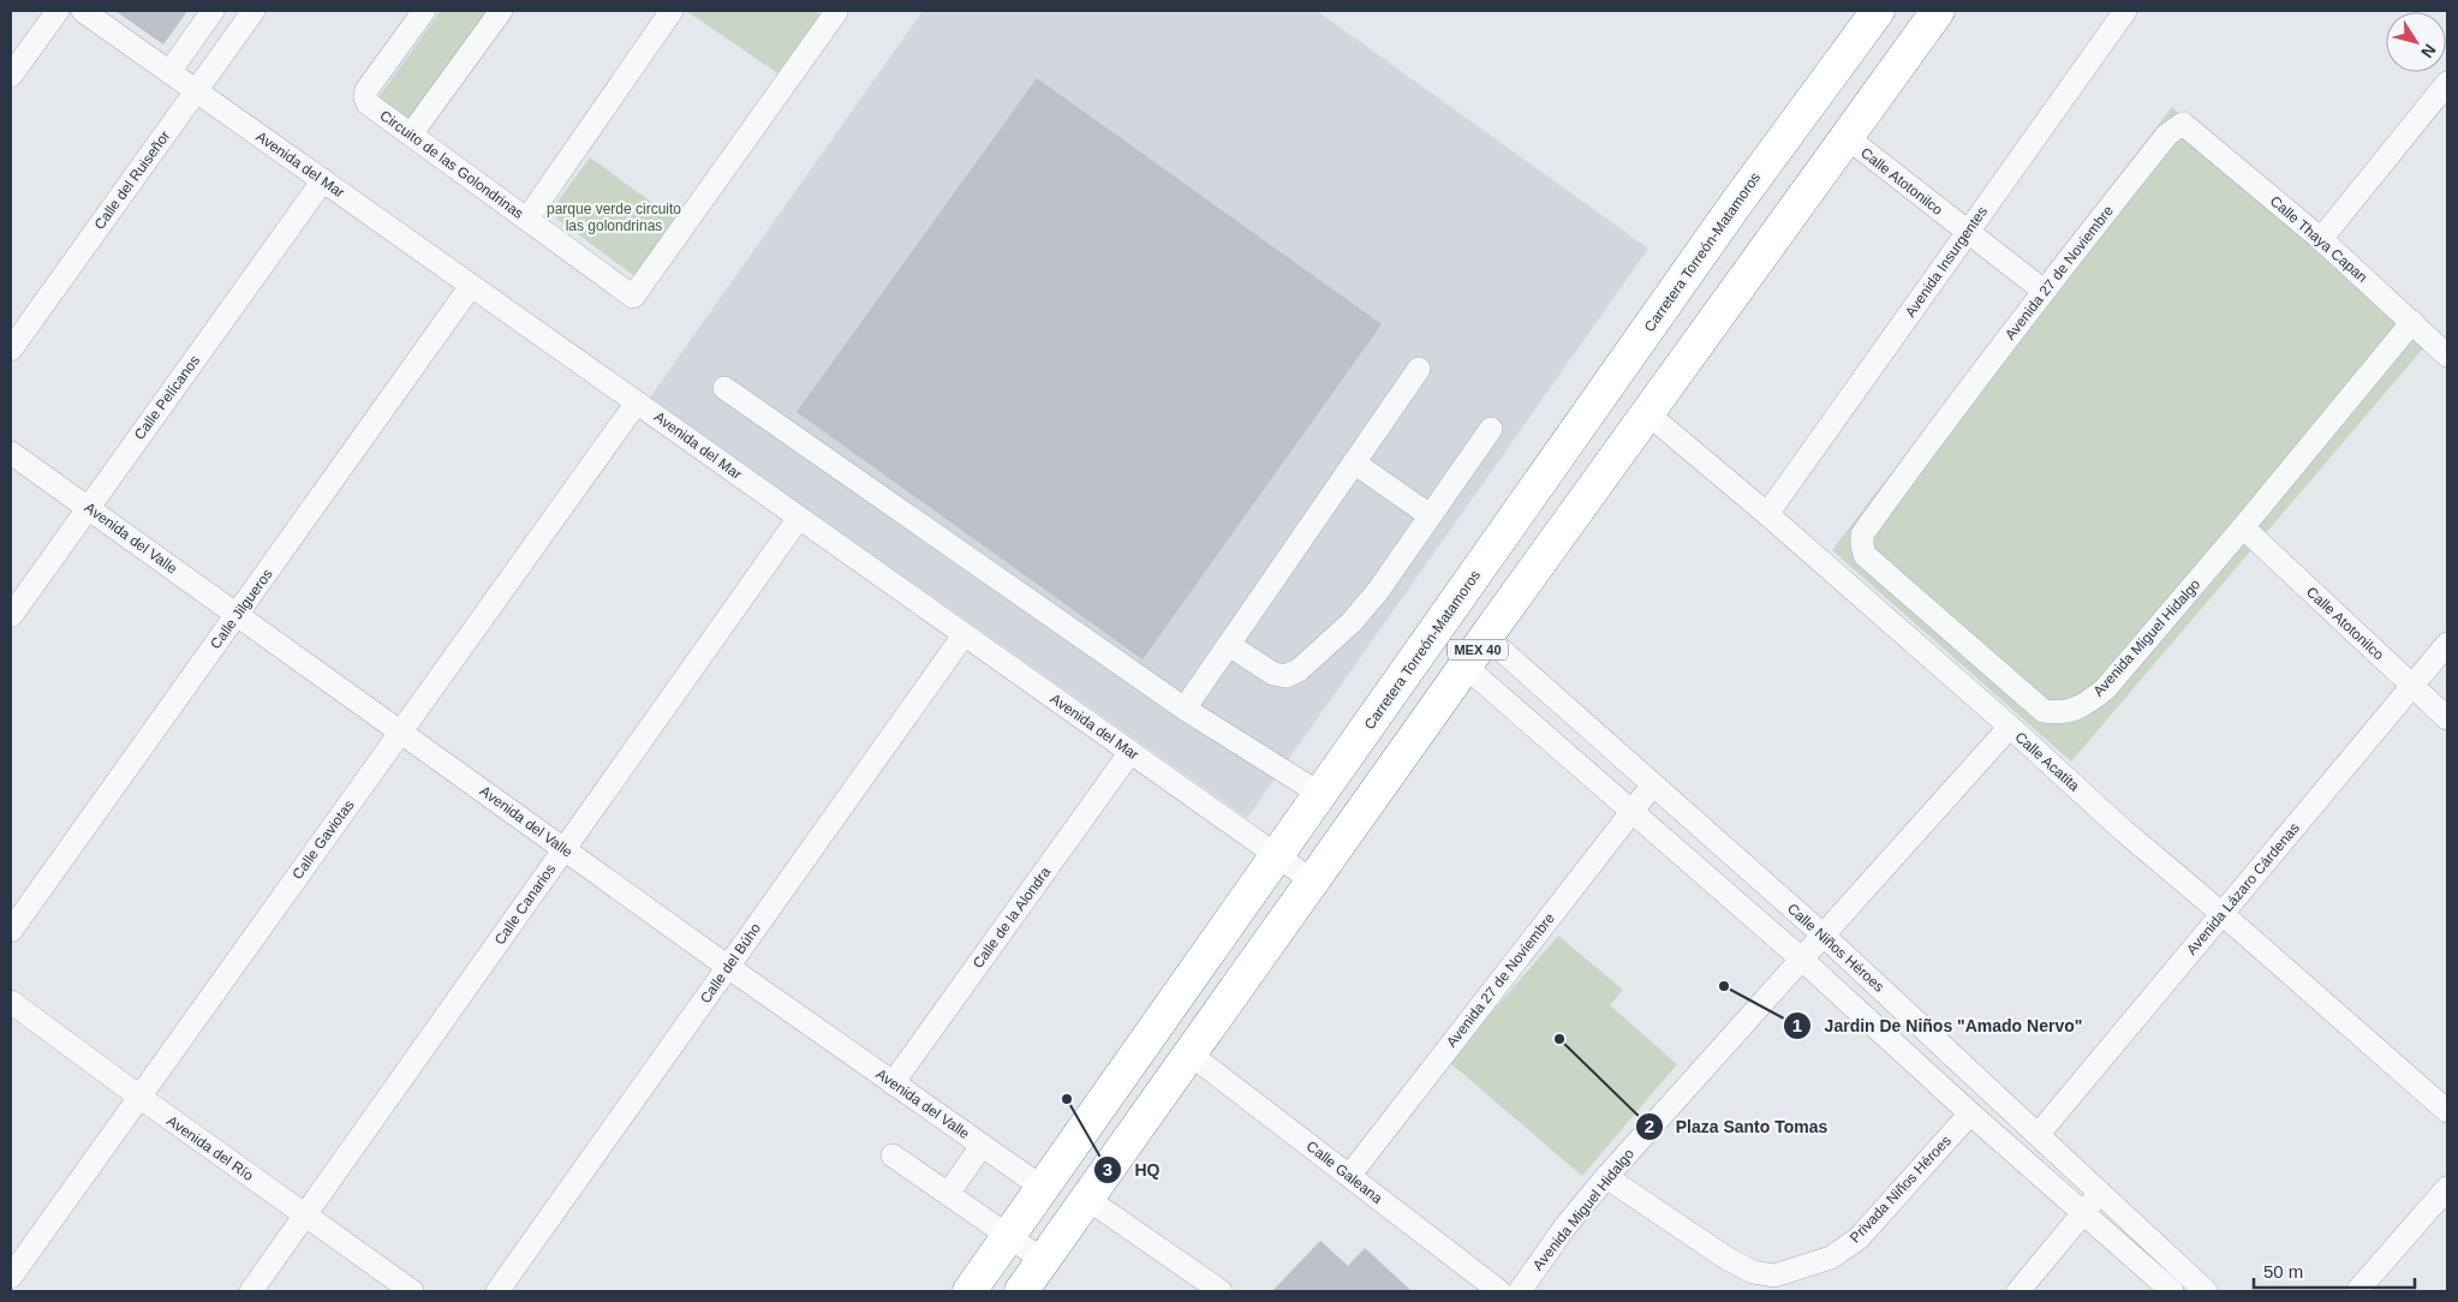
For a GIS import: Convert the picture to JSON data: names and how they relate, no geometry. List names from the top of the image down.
{
  "streets": {
    "highway": ["Carretera Torreón-Matamoros", "MEX 40"],
    "street": [
      "Avenida del Mar",
      "Circuito de las Golondrinas",
      "Calle del Ruiseñor",
      "Calle Atotonilco",
      "Calle Thaya Capan",
      "Avenida Insurgentes",
      "Avenida 27 de Noviembre",
      "Calle Pelícanos",
      "Avenida del Valle",
      "Calle Jilgueros",
      "Avenida Miguel Hidalgo",
      "Calle Acatita",
      "Calle Gaviotas",
      "Avenida Lázaro Cárdenas",
      "Calle Canarios",
      "Calle de la Alondra",
      "Calle Niños Héroes",
      "Calle del Búho",
      "Avenida del Río",
      "Calle Galeana",
      "Privada Niños Héroes"
    ]
  },
  "crossings": [
    ["Avenida del Mar", "Calle del Ruiseñor"],
    ["Avenida del Mar", "Carretera Torreón-Matamoros"],
    ["Avenida del Mar", "Calle Pelícanos"],
    ["Avenida del Mar", "Calle Jilgueros"],
    ["Avenida del Mar", "MEX 40"],
    ["Avenida del Mar", "Calle Gaviotas"],
    ["Avenida del Mar", "Calle Canarios"],
    ["Avenida del Mar", "Calle de la Alondra"],
    ["Avenida del Mar", "Calle del Búho"],
    ["Calle Atotonilco", "Avenida Insurgentes"],
    ["Calle Atotonilco", "Avenida 27 de Noviembre"],
    ["Calle Atotonilco", "Avenida Miguel Hidalgo"],
    ["Calle Atotonilco", "MEX 40"],
    ["Calle Atotonilco", "Avenida Lázaro Cárdenas"],
    ["Calle Thaya Capan", "Avenida 27 de Noviembre"],
    ["Calle Thaya Capan", "Avenida Miguel Hidalgo"],
    ["Carretera Torreón-Matamoros", "Avenida del Valle"],
    ["Avenida Insurgentes", "Calle Acatita"],
    ["Avenida 27 de Noviembre", "Avenida Miguel Hidalgo"],
    ["Avenida 27 de Noviembre", "Calle Niños Héroes"],
    ["Avenida 27 de Noviembre", "Calle Galeana"],
    ["Calle Pelícanos", "Avenida del Valle"],
    ["Avenida del Valle", "Calle Jilgueros"],
    ["Avenida del Valle", "Calle Gaviotas"],
    ["Avenida del Valle", "Calle Canarios"],
    ["Avenida del Valle", "Calle de la Alondra"],
    ["Avenida del Valle", "Calle del Búho"],
    ["Avenida Miguel Hidalgo", "Calle Acatita"],
    ["Avenida Miguel Hidalgo", "Calle Niños Héroes"],
    ["Avenida Miguel Hidalgo", "Privada Niños Héroes"],
    ["MEX 40", "Calle Acatita"],
    ["MEX 40", "Calle Niños Héroes"],
    ["MEX 40", "Calle Galeana"],
    ["Calle Acatita", "Avenida Lázaro Cárdenas"],
    ["Calle Gaviotas", "Avenida del Río"],
    ["Avenida Lázaro Cárdenas", "Calle Niños Héroes"],
    ["Calle Canarios", "Avenida del Río"],
    ["Calle Niños Héroes", "Privada Niños Héroes"]
  ],
  "parks": ["parque verde circuito las golondrinas"],
  "places": ["Jardin De Niños \"Amado Nervo\"", "Plaza Santo Tomas", "HQ"],
  "scale_bar": "50 m",
  "north": "bottom right"
}
